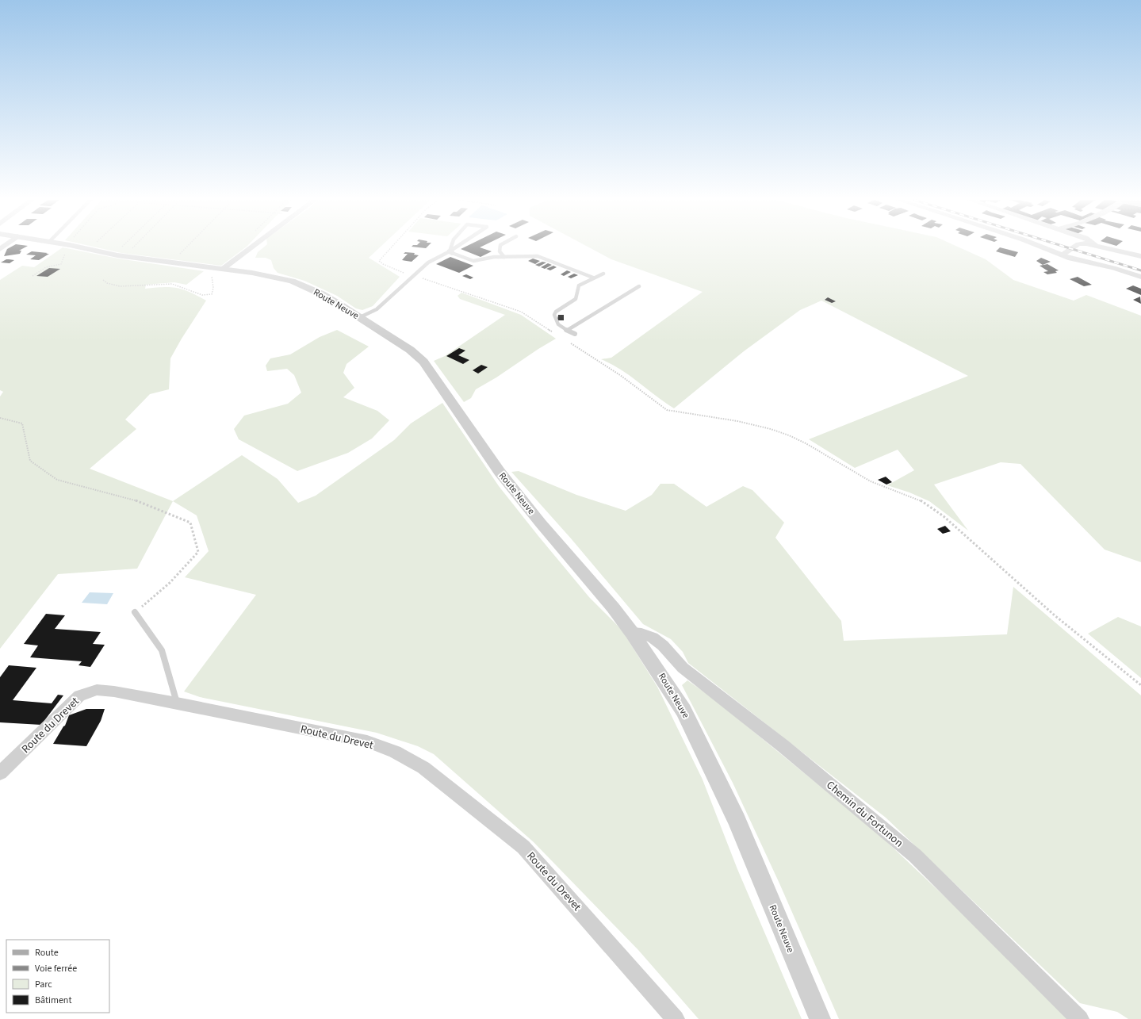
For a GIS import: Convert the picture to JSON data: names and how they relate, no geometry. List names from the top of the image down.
{
  "streets": {
    "street": ["Route Neuve", "Route du Drevet", "Chemin du Fortunon"]
  },
  "crossings": [
    ["Route Neuve", "Chemin du Fortunon"]
  ],
  "legend": [
    "Route",
    "Voie ferrée",
    "Parc",
    "Bâtiment"
  ]
}
